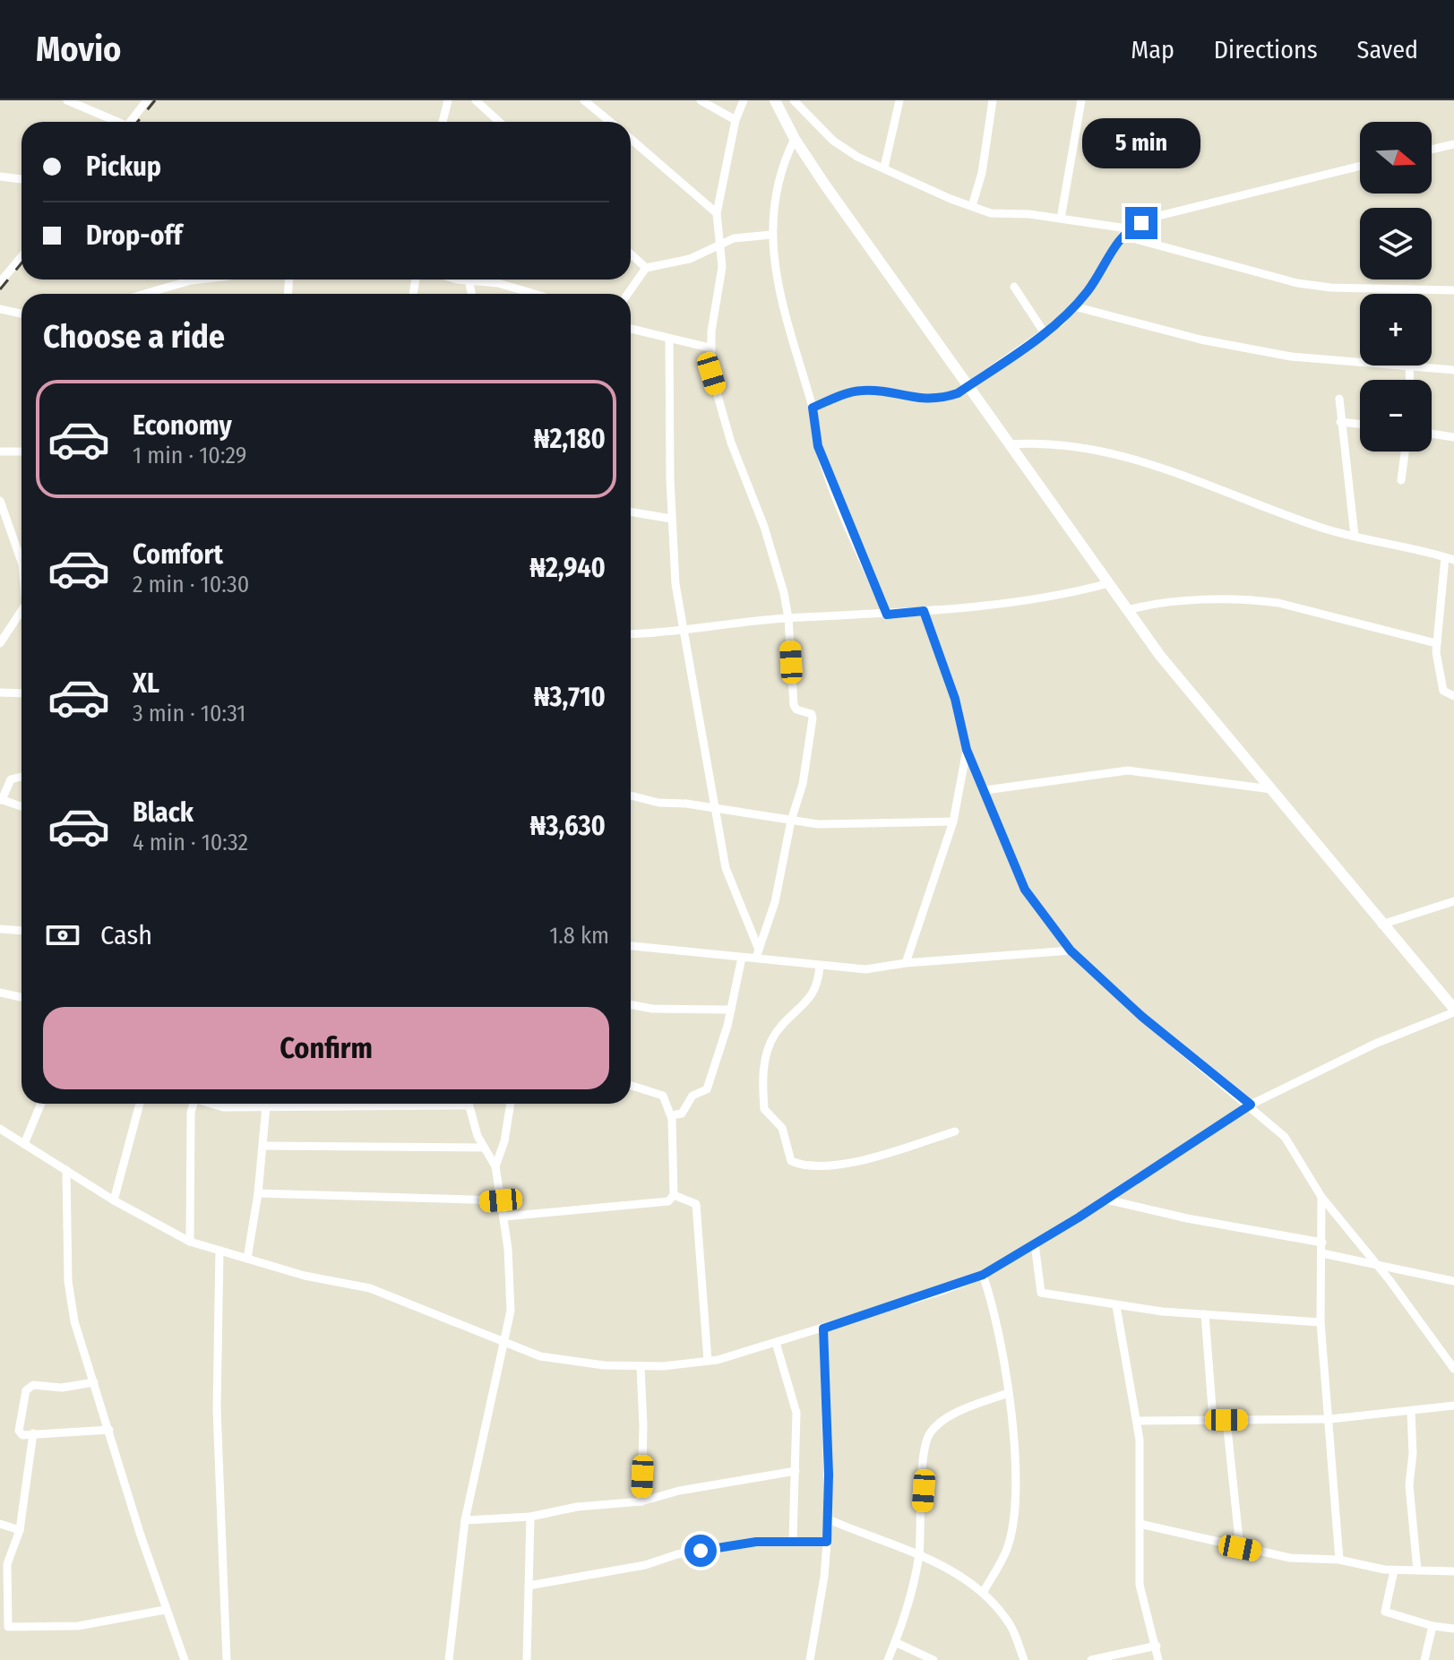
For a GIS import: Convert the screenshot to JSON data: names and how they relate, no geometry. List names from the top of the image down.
{
  "north": "right",
  "page": {
    "header": "Movio",
    "nav": ["Map", "Directions", "Saved"],
    "bubble": "5 min",
    "map_buttons": ["+", "−"],
    "banner": ["Pickup", "Drop-off"],
    "heading": "Choose a ride",
    "list": [
      {
        "name": "Economy",
        "note": "1 min · 10:29",
        "value": "₦2,180"
      },
      {
        "name": "Comfort",
        "note": "2 min · 10:30",
        "value": "₦2,940"
      },
      {
        "name": "XL",
        "note": "3 min · 10:31",
        "value": "₦3,710"
      },
      {
        "name": "Black",
        "note": "4 min · 10:32",
        "value": "₦3,630"
      }
    ],
    "pay": ["Cash", "1.8 km"],
    "buttons": "Confirm"
  }
}
